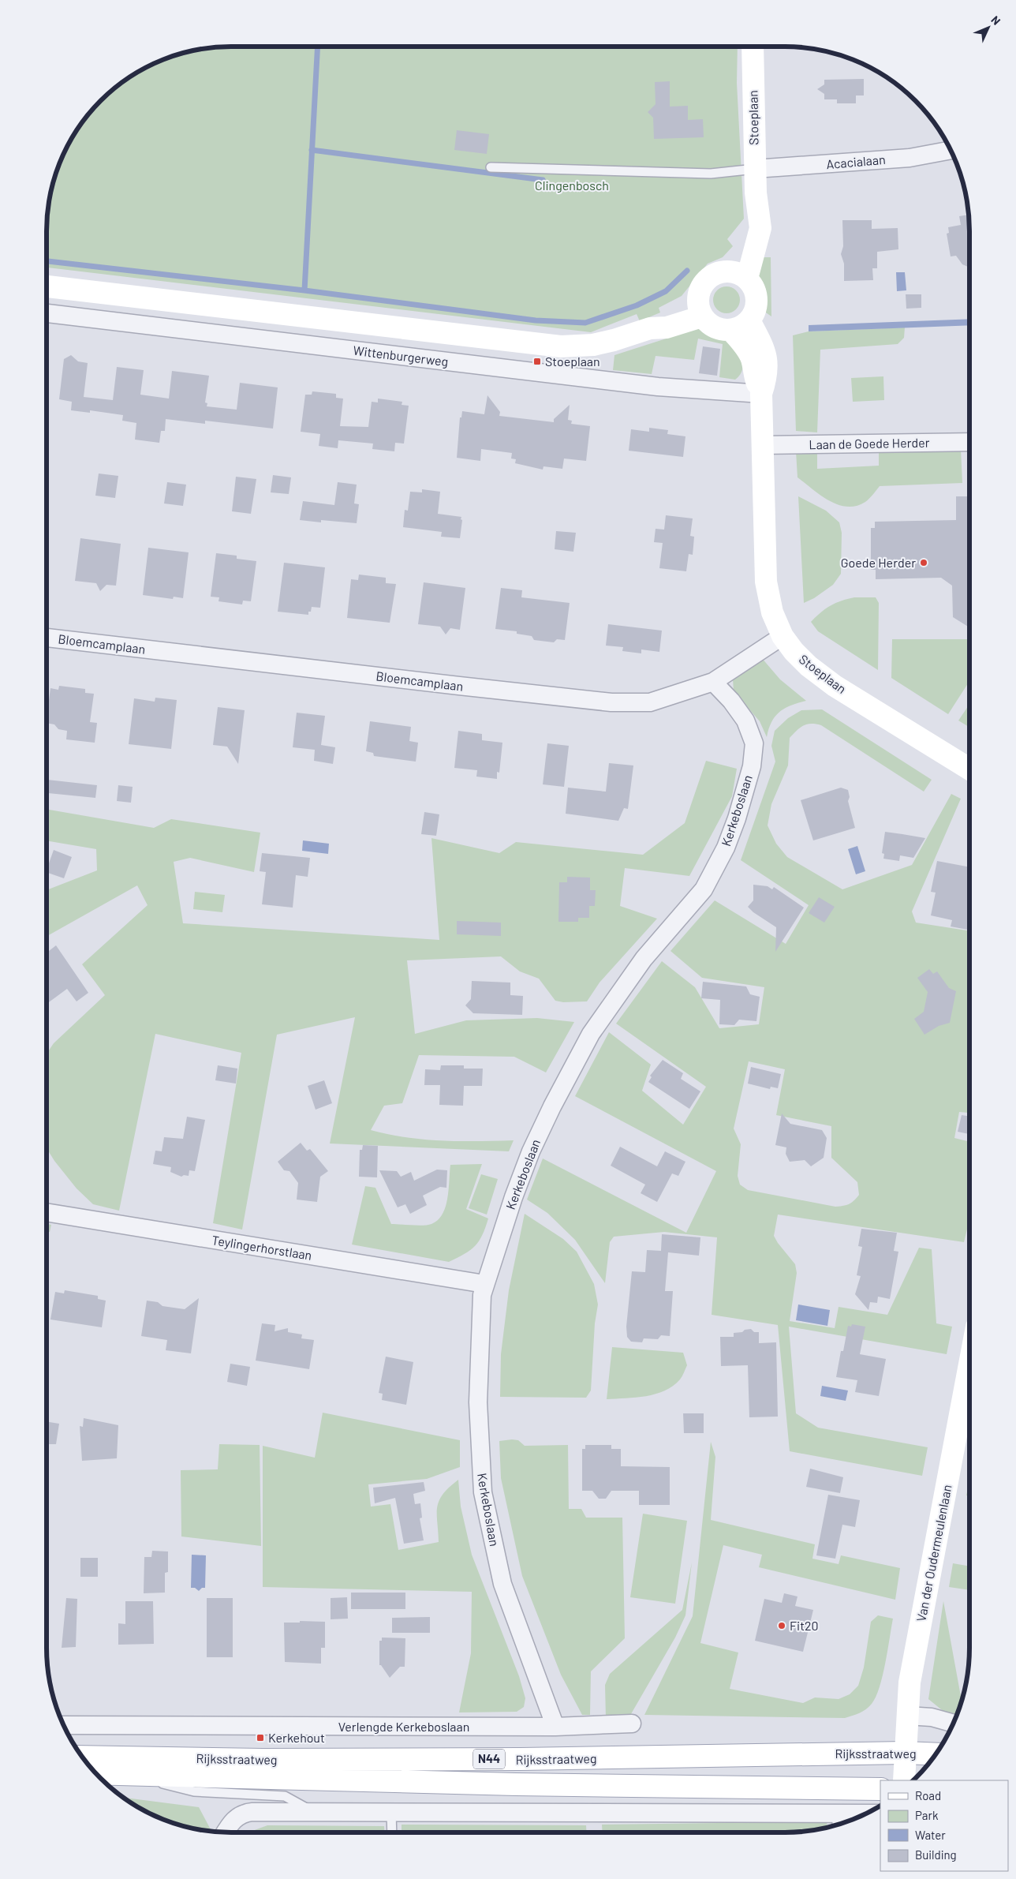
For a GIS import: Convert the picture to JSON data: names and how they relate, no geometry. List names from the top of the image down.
{
  "streets": {
    "street": [
      "Stoeplaan",
      "Acacialaan",
      "Wittenburgerweg",
      "Laan de Goede Herder",
      "Bloemcamplaan",
      "Kerkeboslaan",
      "Teylingerhorstlaan",
      "Van der Oudermeulenlaan",
      "Verlengde Kerkeboslaan",
      "Rijksstraatweg",
      "N44"
    ]
  },
  "crossings": [
    ["Stoeplaan", "Acacialaan"],
    ["Stoeplaan", "Wittenburgerweg"],
    ["Stoeplaan", "Laan de Goede Herder"],
    ["Stoeplaan", "Bloemcamplaan"],
    ["Bloemcamplaan", "Kerkeboslaan"],
    ["Kerkeboslaan", "Teylingerhorstlaan"],
    ["Kerkeboslaan", "Verlengde Kerkeboslaan"],
    ["Van der Oudermeulenlaan", "Rijksstraatweg"]
  ],
  "parks": ["Clingenbosch"],
  "places": {
    "transit": ["Stoeplaan", "Kerkehout"],
    "other": ["Goede Herder", "Fit20"]
  },
  "legend": [
    "Road",
    "Park",
    "Water",
    "Building"
  ],
  "north": "top right"
}
